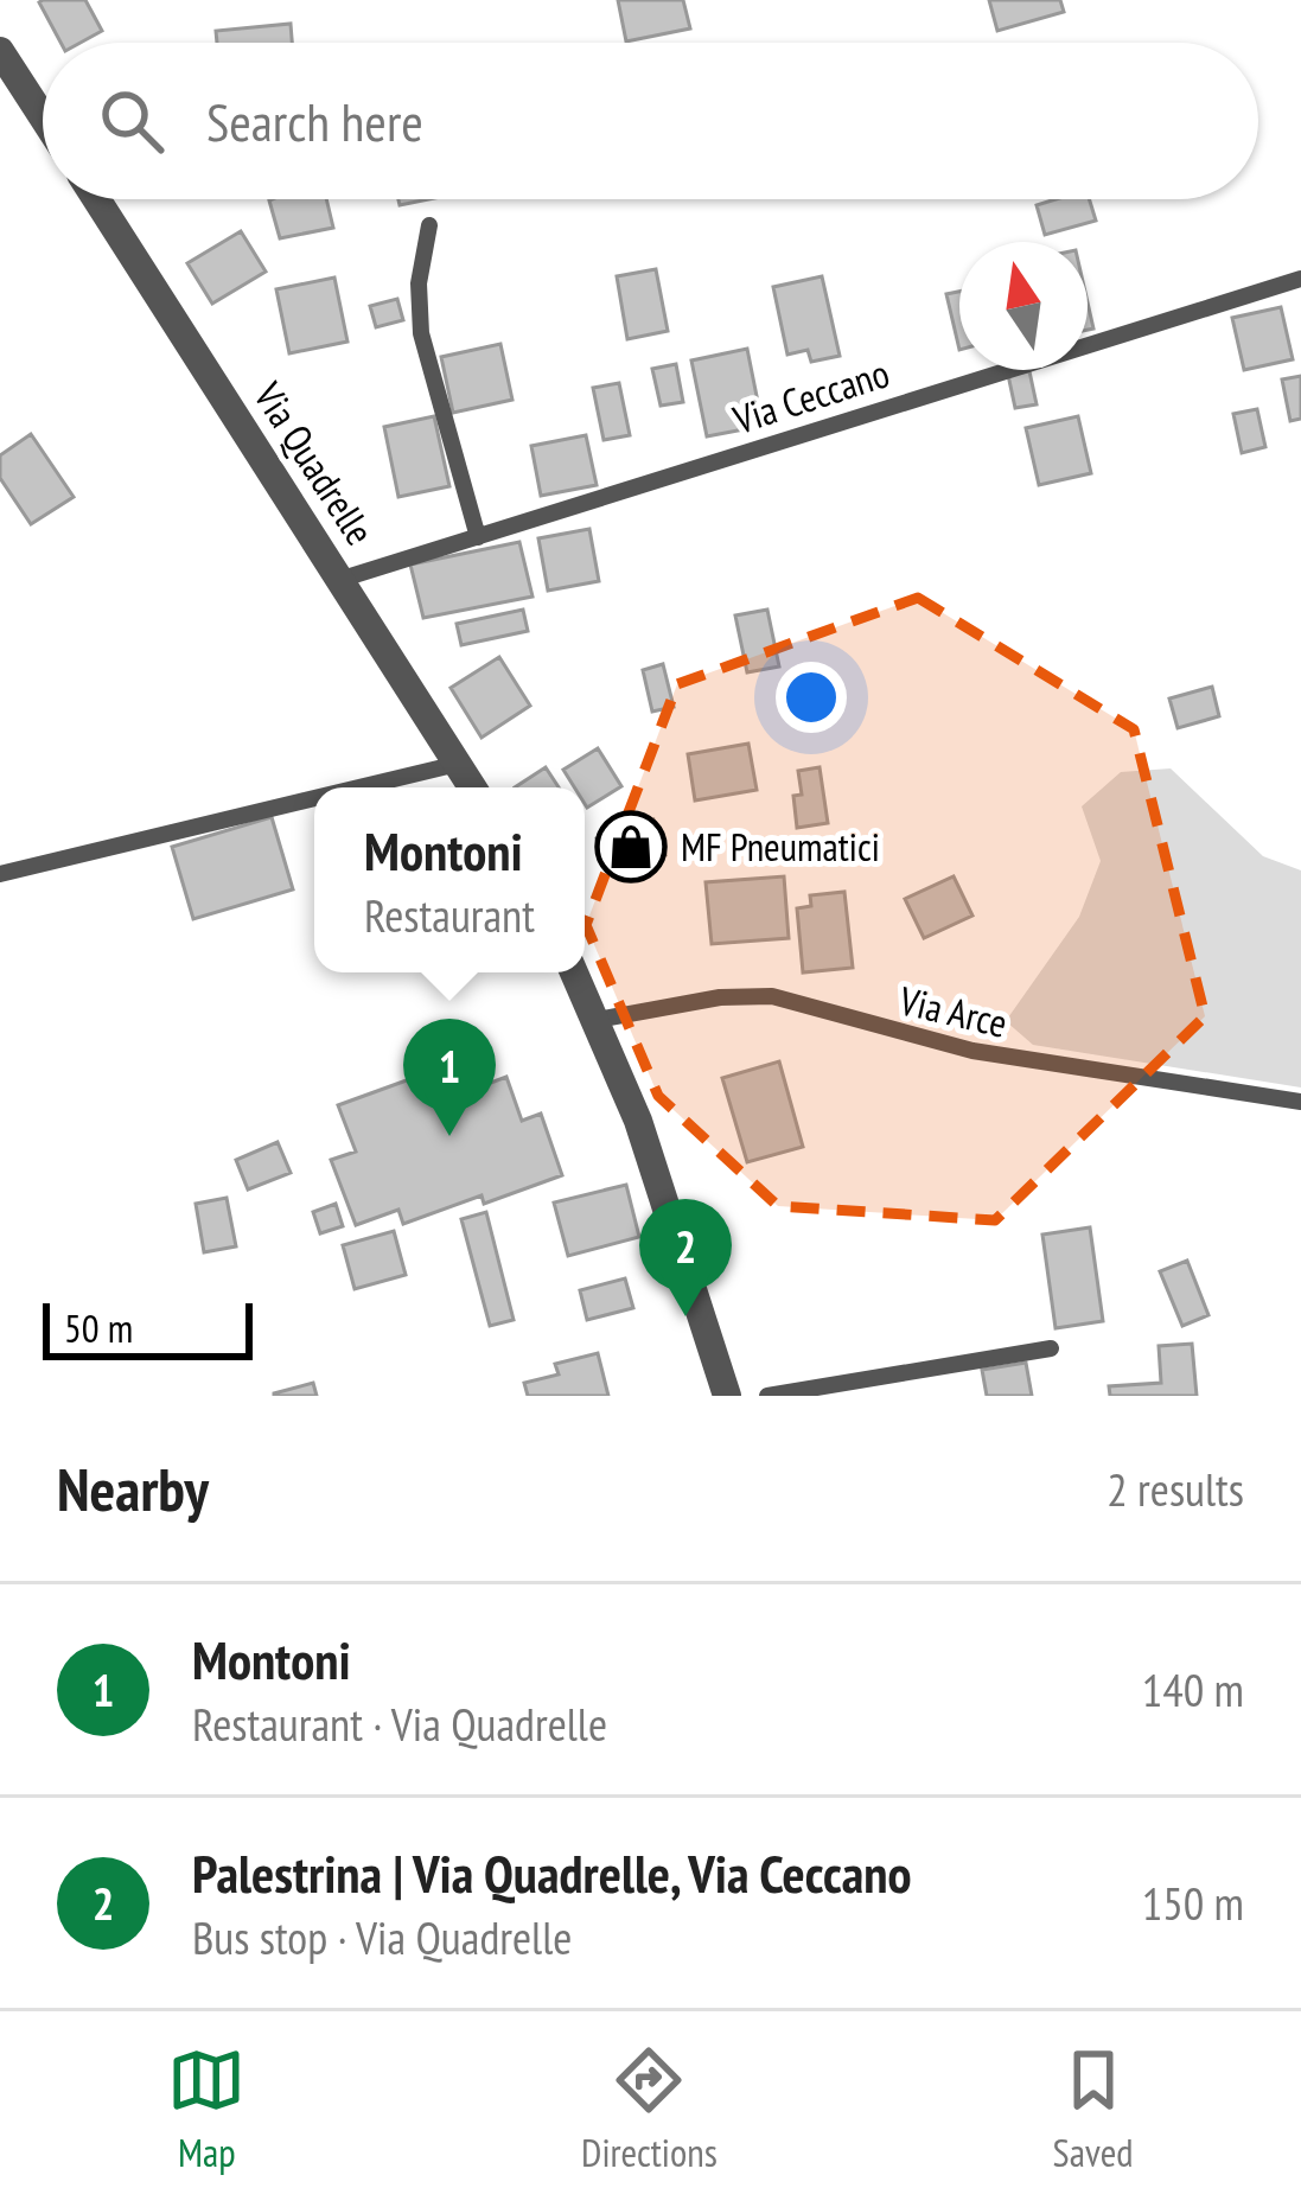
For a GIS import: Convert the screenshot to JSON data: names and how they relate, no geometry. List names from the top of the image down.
{
  "streets": {
    "street": ["Via Quadrelle"],
    "lane": ["Via Ceccano", "Via Arce"]
  },
  "crossings": [
    ["Via Ceccano", "Via Quadrelle"]
  ],
  "places": {
    "shop": ["MF Pneumatici"]
  },
  "scale_bar": "50 m",
  "north": "top",
  "page": {
    "search": "Search here",
    "popup": ["Montoni", "Restaurant"],
    "pins": ["1", "2"],
    "scale": "50 m",
    "heading": ["Nearby", "2 results"],
    "list": [
      {
        "mark": "1",
        "name": "Montoni",
        "note": "Restaurant · Via Quadrelle",
        "value": "140 m"
      },
      {
        "mark": "2",
        "name": "Palestrina | Via Quadrelle, Via Ceccano",
        "note": "Bus stop · Via Quadrelle",
        "value": "150 m"
      }
    ],
    "nav": ["Map", "Directions", "Saved"]
  }
}
